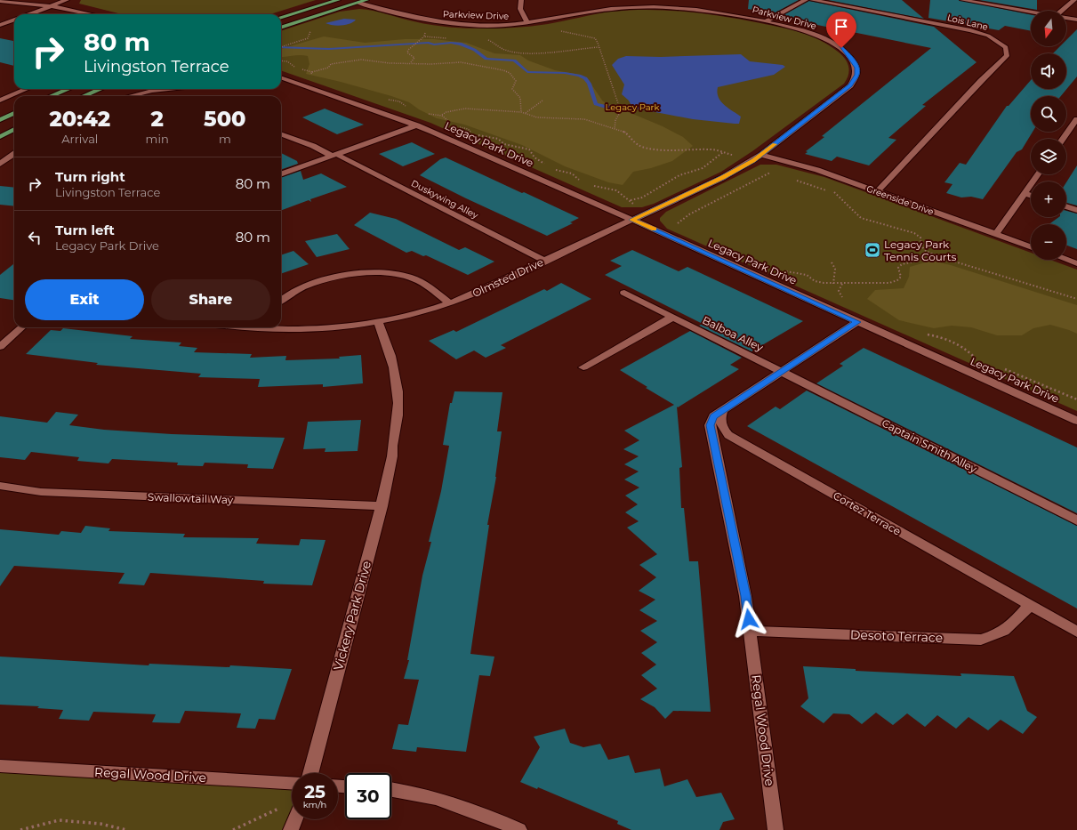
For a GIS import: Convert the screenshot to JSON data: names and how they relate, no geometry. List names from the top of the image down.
{
  "streets": {
    "street": [
      "Parkview Drive",
      "Lois Lane",
      "Legacy Park Drive",
      "Duskywing Alley",
      "Greenside Drive",
      "Olmsted Drive",
      "Balboa Alley",
      "Captain Smith Alley",
      "Swallowtail Way",
      "Cortez Terrace",
      "Vickery Park Drive",
      "Desoto Terrace",
      "Regal Wood Drive"
    ]
  },
  "crossings": [
    ["Parkview Drive", "Legacy Park Drive"],
    ["Parkview Drive", "Greenside Drive"],
    ["Parkview Drive", "Olmsted Drive"],
    ["Lois Lane", "Greenside Drive"],
    ["Legacy Park Drive", "Olmsted Drive"],
    ["Legacy Park Drive", "Regal Wood Drive"],
    ["Duskywing Alley", "Olmsted Drive"],
    ["Olmsted Drive", "Vickery Park Drive"],
    ["Balboa Alley", "Captain Smith Alley"],
    ["Balboa Alley", "Regal Wood Drive"],
    ["Captain Smith Alley", "Regal Wood Drive"],
    ["Swallowtail Way", "Vickery Park Drive"],
    ["Cortez Terrace", "Desoto Terrace"],
    ["Cortez Terrace", "Regal Wood Drive"],
    ["Desoto Terrace", "Regal Wood Drive"]
  ],
  "parks": ["Legacy Park"],
  "places": {
    "sports": ["Legacy Park Tennis Courts"]
  },
  "north": "bottom",
  "page": {
    "map_buttons": ["+", "−"],
    "turn": ["80 m", "Livingston Terrace"],
    "eta": [
      "20:42",
      "Arrival",
      "2",
      "min",
      "500",
      "m"
    ],
    "list": [
      {
        "name": "Turn right",
        "note": "Livingston Terrace",
        "value": "80 m"
      },
      {
        "name": "Turn left",
        "note": "Legacy Park Drive",
        "value": "80 m"
      }
    ],
    "buttons": ["Exit", "Share"],
    "speed": "25 km/h",
    "limit": "30"
  }
}
